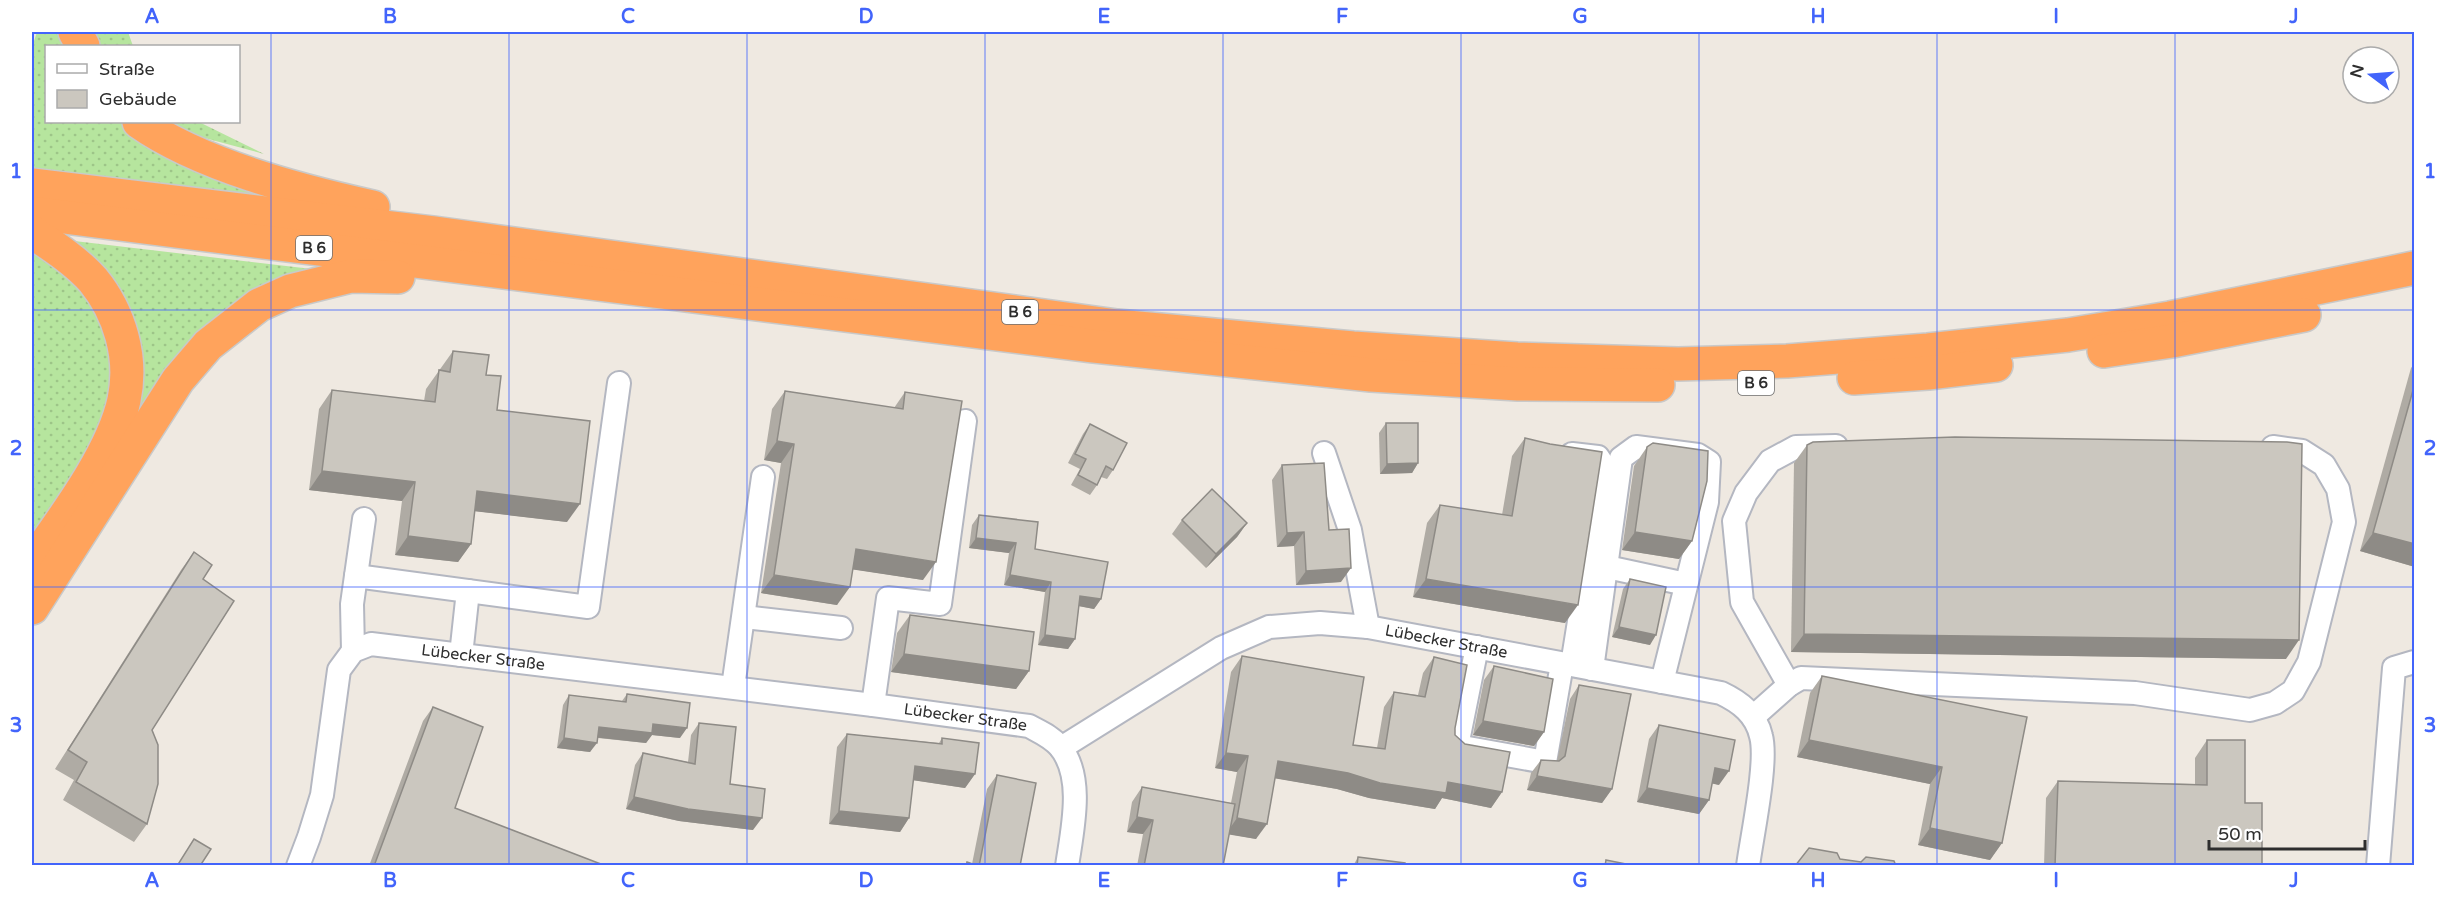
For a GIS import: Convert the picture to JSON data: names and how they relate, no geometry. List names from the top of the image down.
{
  "streets": {
    "highway": ["B 6"],
    "street": ["Lübecker Straße"]
  },
  "legend": ["Straße", "Gebäude"],
  "scale_bar": "50 m",
  "north": "left",
  "grid": {
    "columns": [
      "A",
      "B",
      "C",
      "D",
      "E",
      "F",
      "G",
      "H",
      "I",
      "J"
    ],
    "rows": ["1", "2", "3"]
  }
}
